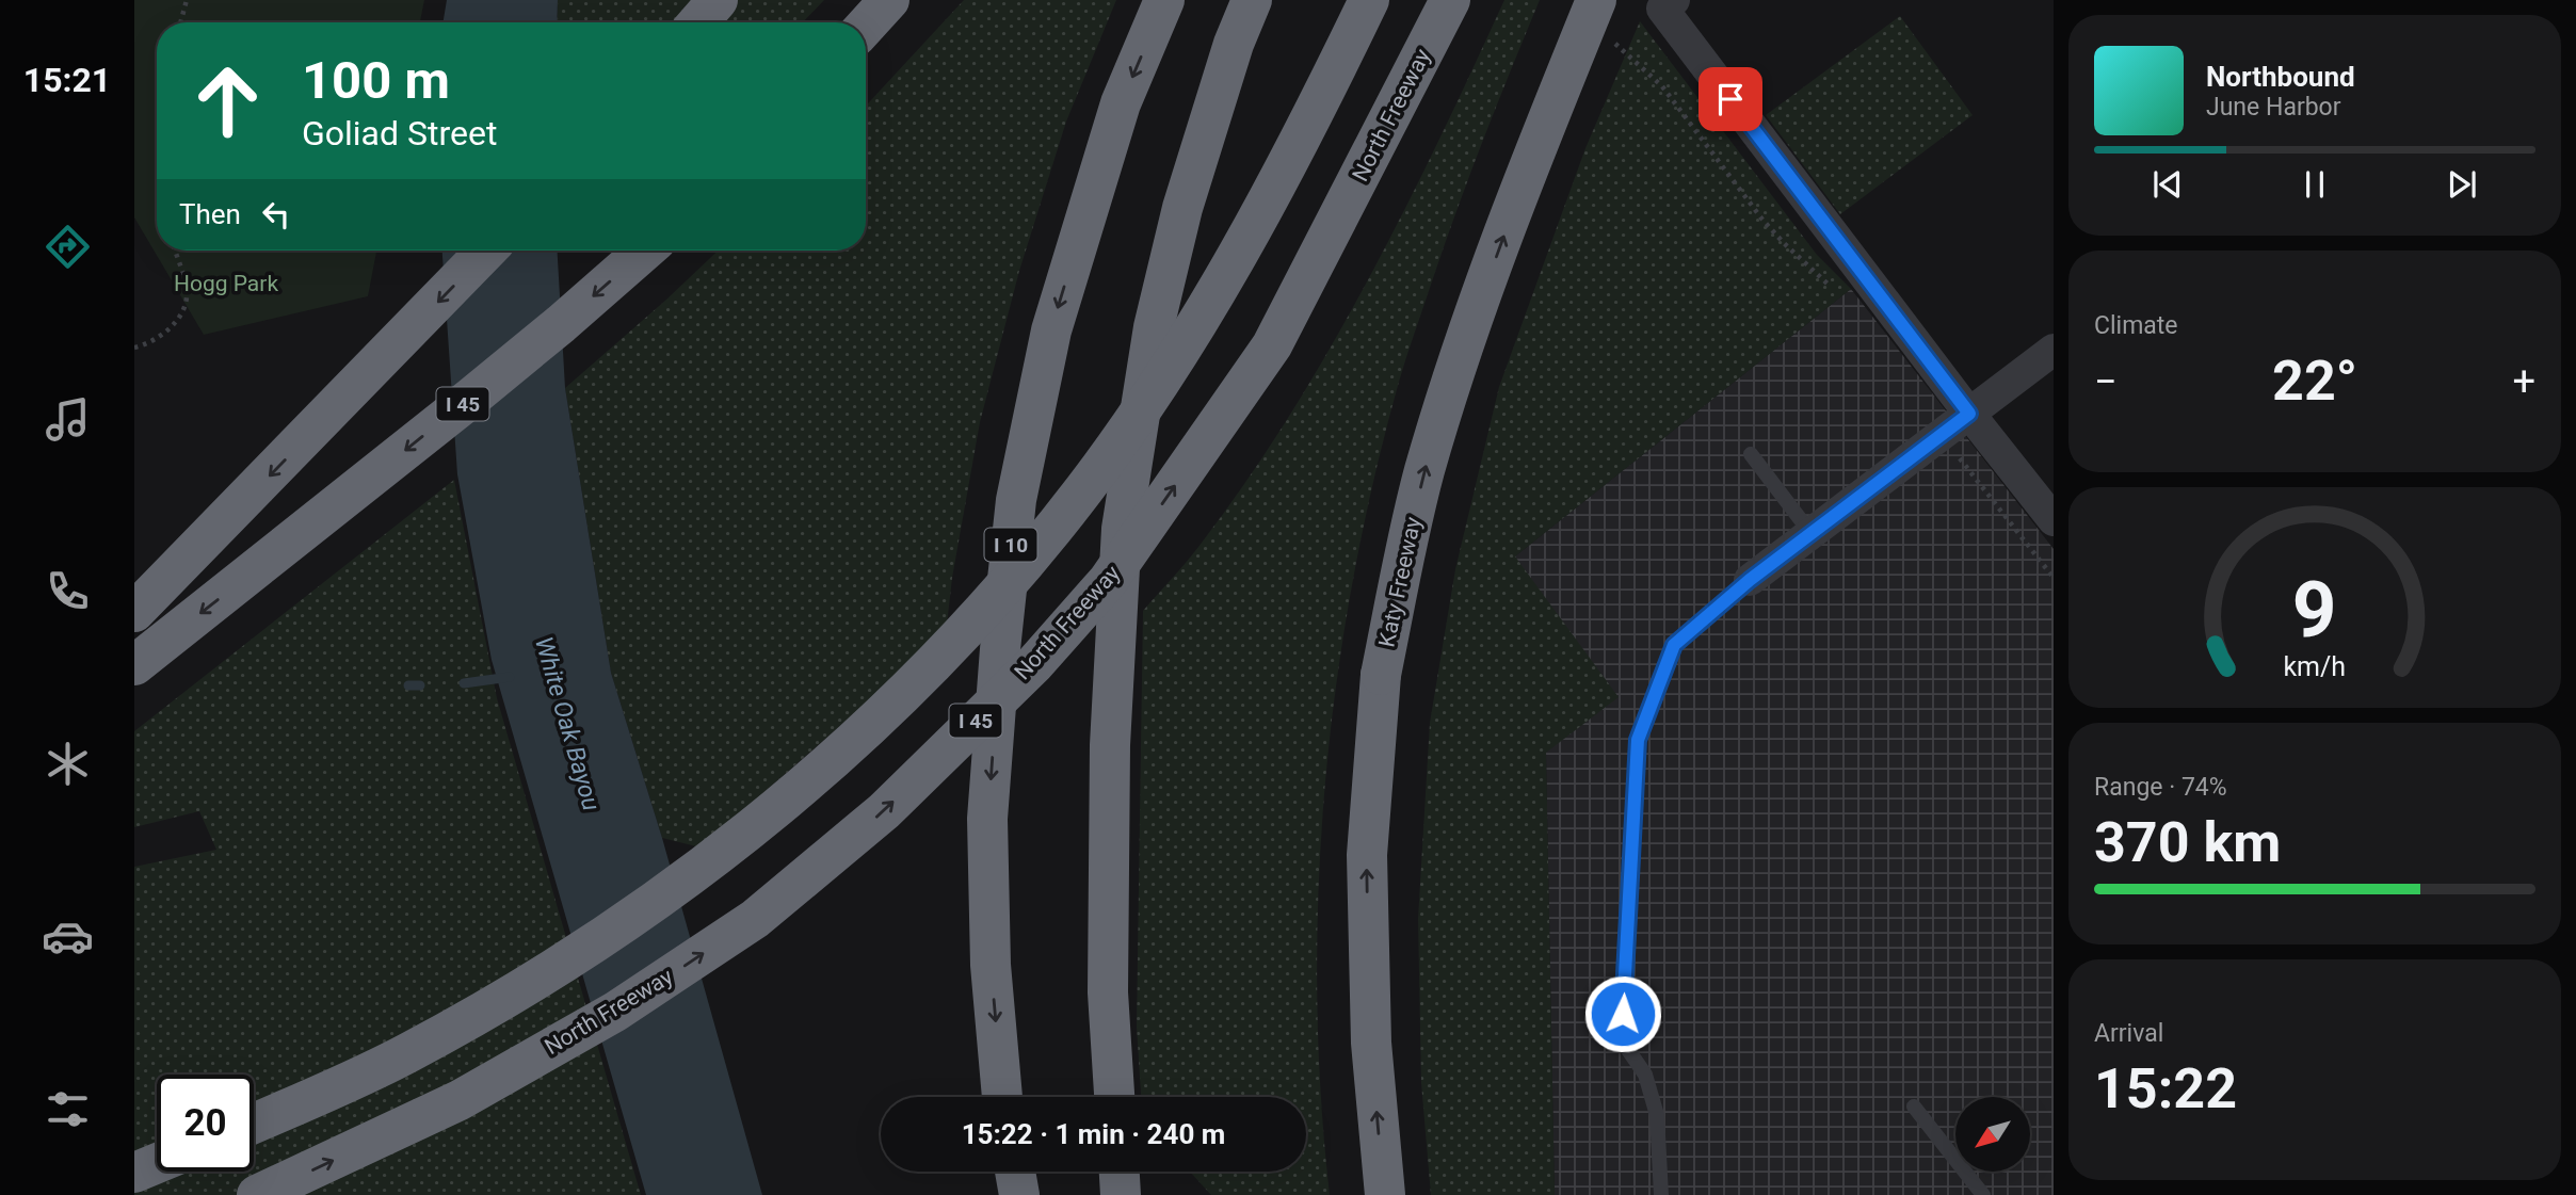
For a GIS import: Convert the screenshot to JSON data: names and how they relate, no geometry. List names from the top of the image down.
{
  "streets": {
    "highway": [
      "North Freeway",
      "I 45",
      "I 10",
      "Katy Freeway"
    ]
  },
  "water": ["White Oak Bayou"],
  "parks": ["Hogg Park"],
  "north": "bottom left",
  "page": {
    "tabs": "15:21",
    "turn": ["100 m", "Goliad Street"],
    "song": ["Northbound", "June Harbor"],
    "then": "Then",
    "tile": [
      "Climate",
      ["Range · 74%", "370 km"],
      ["Arrival", "15:22"]
    ],
    "heat": ["−", "22°", "+"],
    "limit": "20",
    "trip": "15:22 · 1 min · 240 m",
    "gauge": ["9", "km/h"]
  }
}
